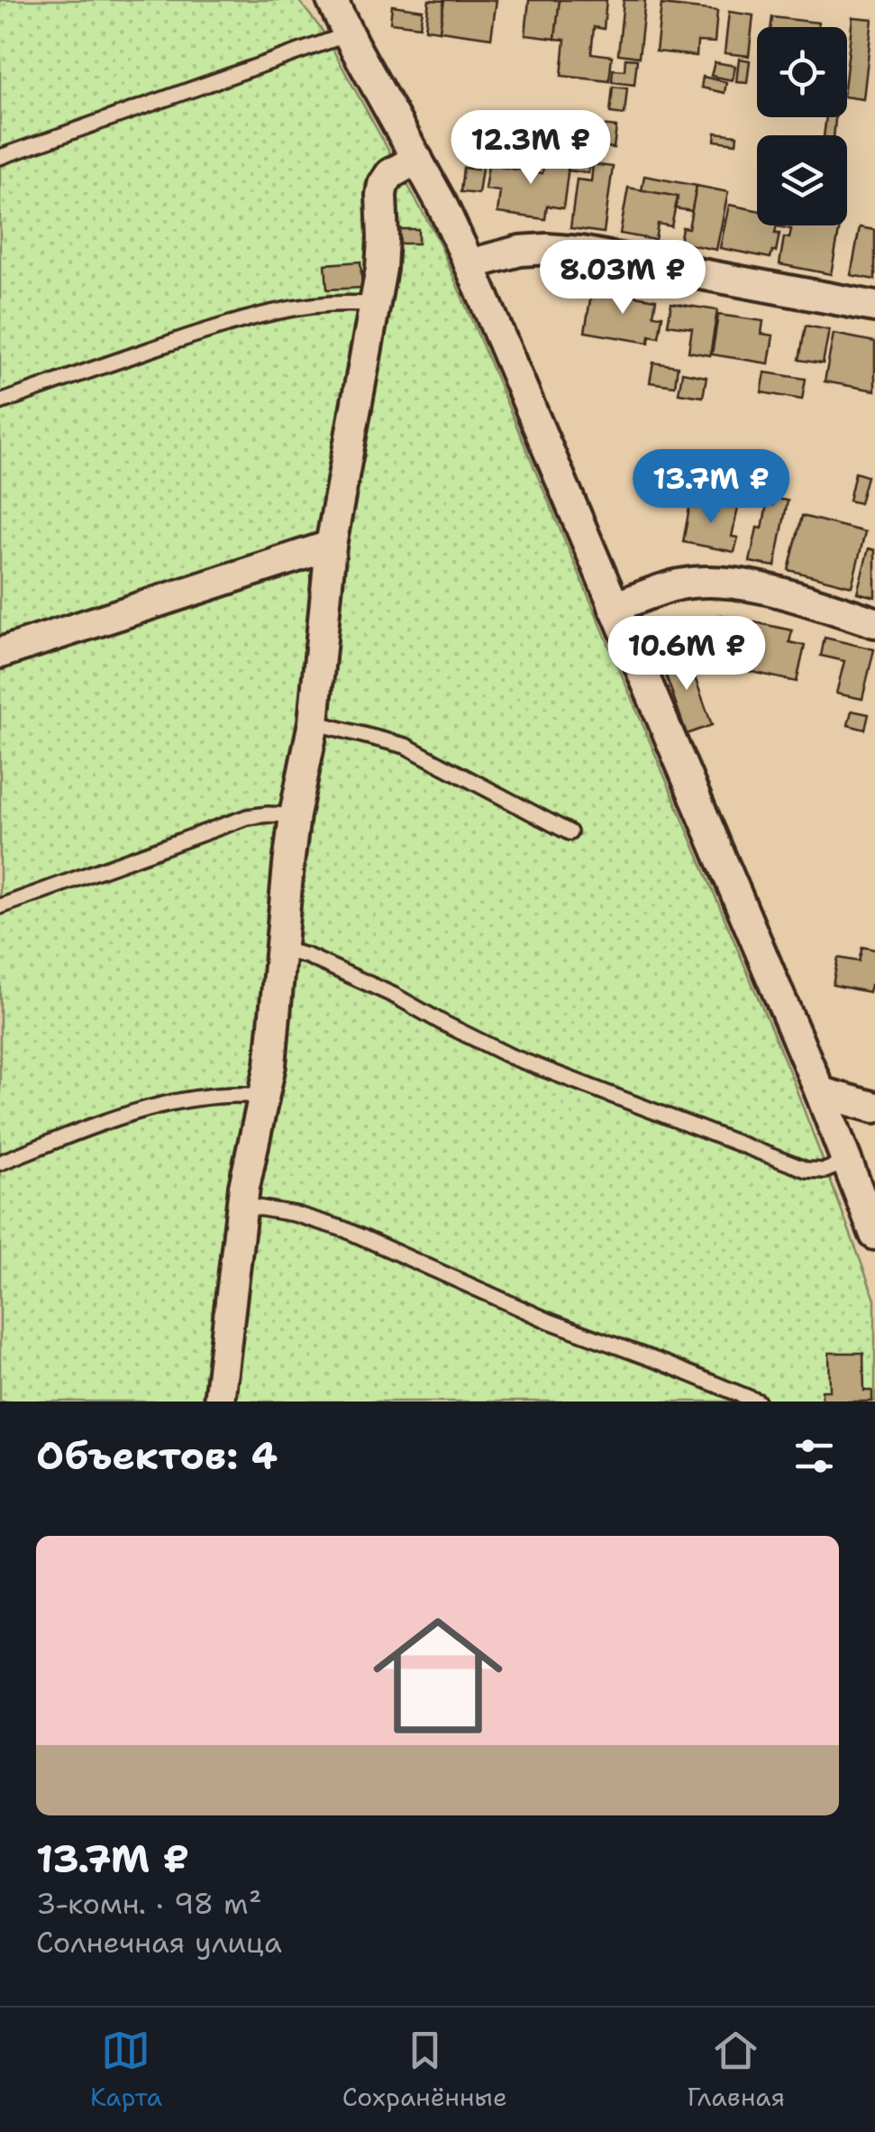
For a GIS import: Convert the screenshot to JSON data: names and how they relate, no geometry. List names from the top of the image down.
{
  "page": {
    "price": [
      "12.3M ₽",
      "8.03M ₽",
      "13.7M ₽",
      "10.6M ₽"
    ],
    "heading": "Объектов: 4",
    "list": [
      {
        "name": "13.7M ₽",
        "note": "3-комн. · 98 m² · Солнечная улица"
      }
    ],
    "tabs": ["Карта", "Сохранённые", "Главная"]
  }
}
